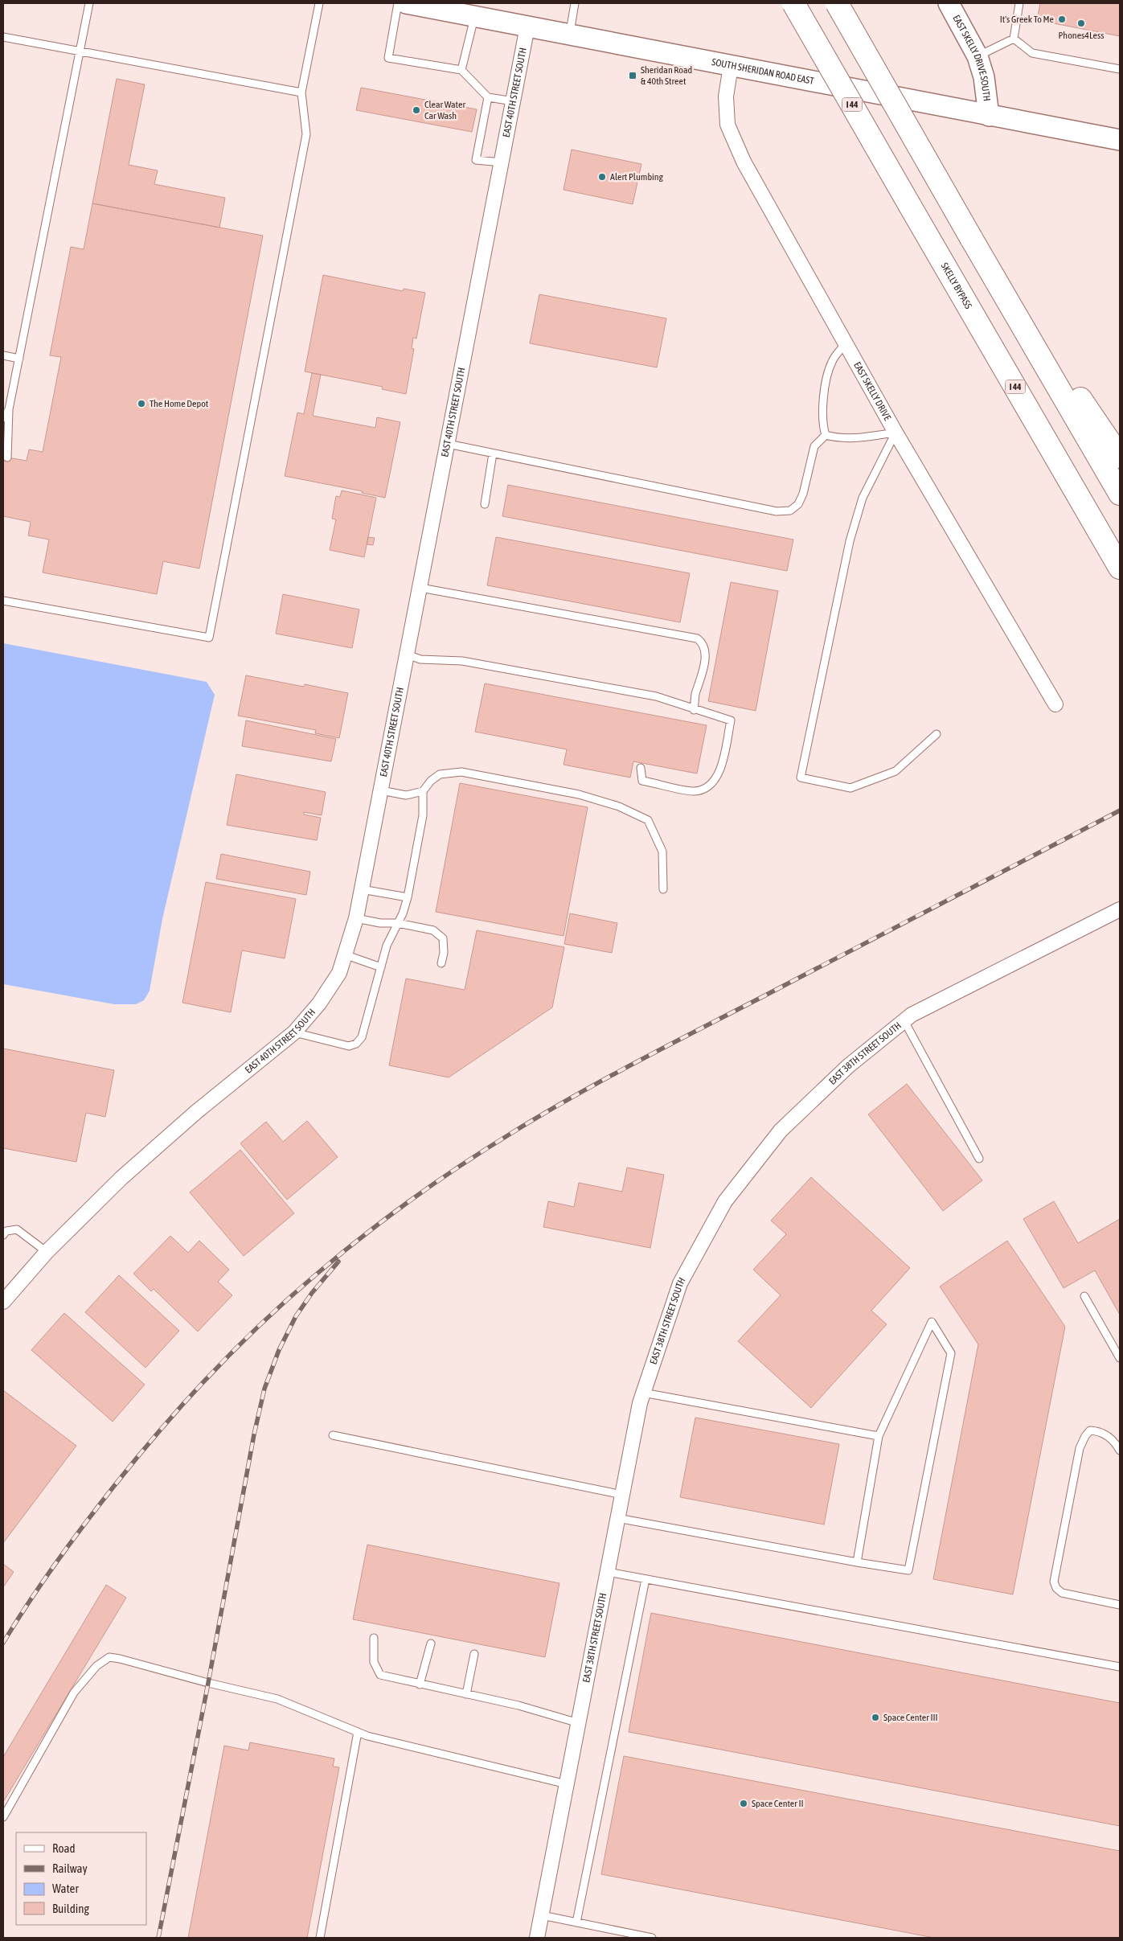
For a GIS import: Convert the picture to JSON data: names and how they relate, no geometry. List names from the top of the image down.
{
  "streets": {
    "highway": ["I 44", "SKELLY BYPASS"],
    "main road": ["EAST SKELLY DRIVE SOUTH", "SOUTH SHERIDAN ROAD EAST"],
    "street": ["EAST 40TH STREET SOUTH", "EAST SKELLY DRIVE", "EAST 38TH STREET SOUTH"]
  },
  "crossings": [
    ["EAST SKELLY DRIVE SOUTH", "SOUTH SHERIDAN ROAD EAST"],
    ["SOUTH SHERIDAN ROAD EAST", "EAST 40TH STREET SOUTH"],
    ["SOUTH SHERIDAN ROAD EAST", "EAST SKELLY DRIVE"]
  ],
  "places": {
    "other": [
      "It's Greek To Me",
      "Phones4Less",
      "Clear Water Car Wash",
      "Alert Plumbing",
      "The Home Depot",
      "Space Center III",
      "Space Center II"
    ],
    "transit": ["Sheridan Road & 40th Street"]
  },
  "legend": [
    "Road",
    "Railway",
    "Water",
    "Building"
  ]
}
